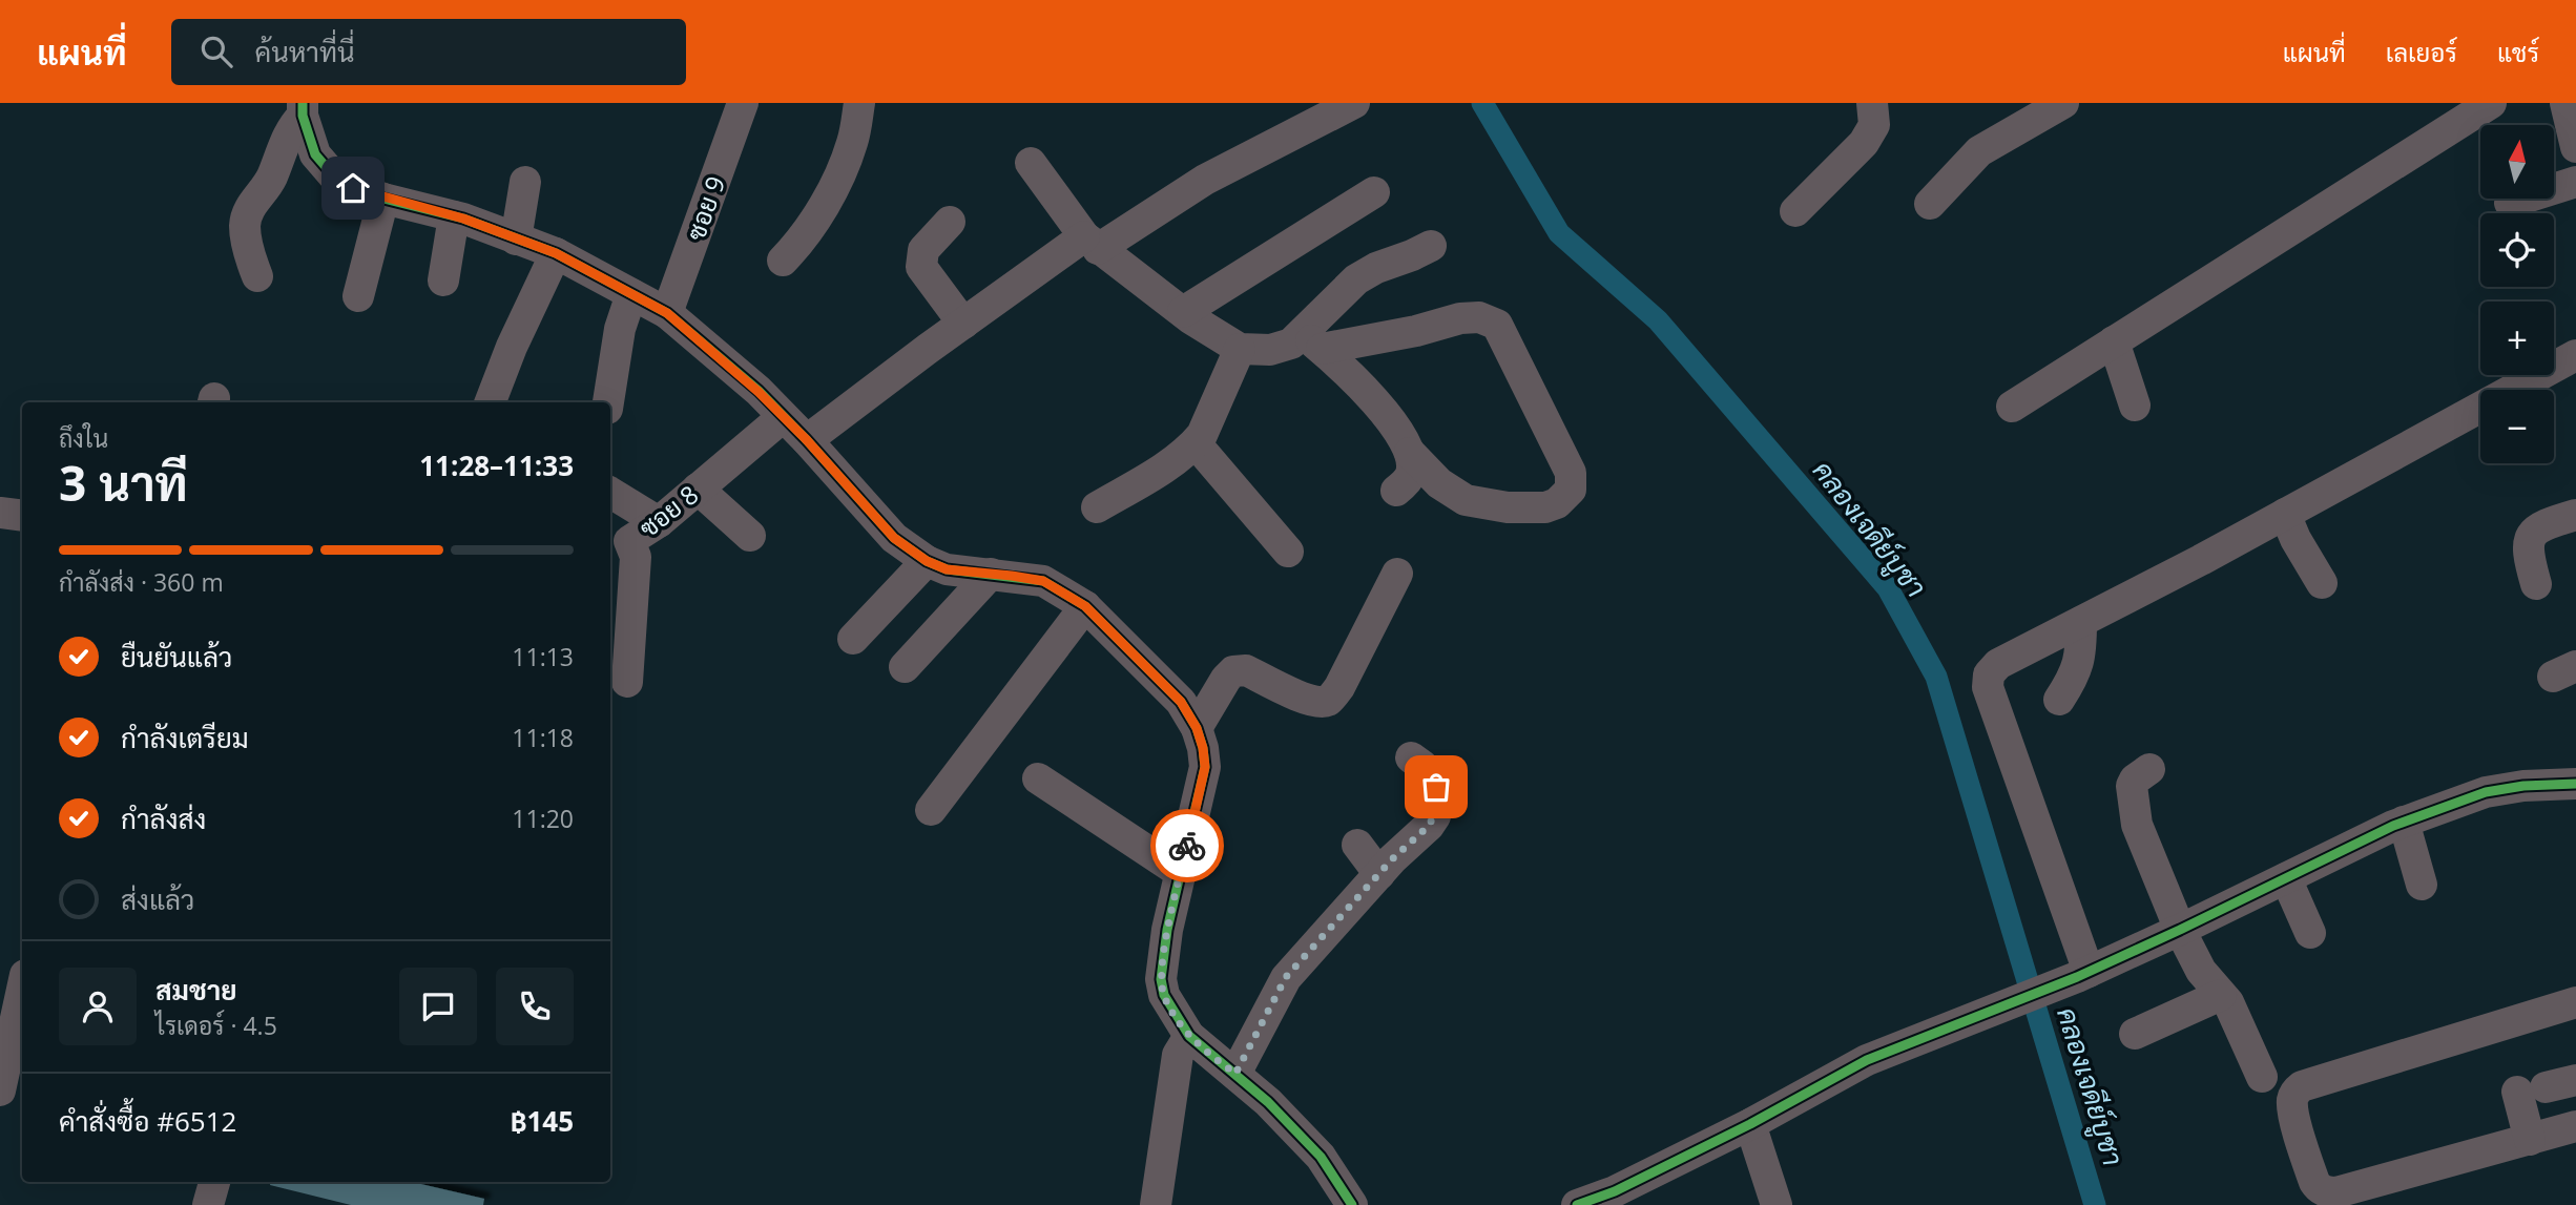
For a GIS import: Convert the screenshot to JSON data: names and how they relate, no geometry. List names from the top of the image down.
{
  "streets": {
    "street": ["ซอย 9", "ซอย 8"]
  },
  "water": ["คลองเจดีย์บูชา"],
  "north": "top",
  "page": {
    "header": "แผนที่",
    "search": "ค้นหาที่นี่",
    "nav": ["แผนที่", "เลเยอร์", "แชร์"],
    "map_buttons": ["+", "−"],
    "heading": ["3 นาที", "ถึงใน", "11:28–11:33"],
    "panel": [
      "สมชาย",
      "ไรเดอร์ · 4.5",
      "คำสั่งซื้อ #6512",
      "฿145"
    ],
    "bar": "กำลังส่ง · 360 m",
    "list": [
      ["ยืนยันแล้ว", "11:13"],
      ["กำลังเตรียม", "11:18"],
      ["กำลังส่ง", "11:20"],
      "ส่งแล้ว"
    ]
  }
}
